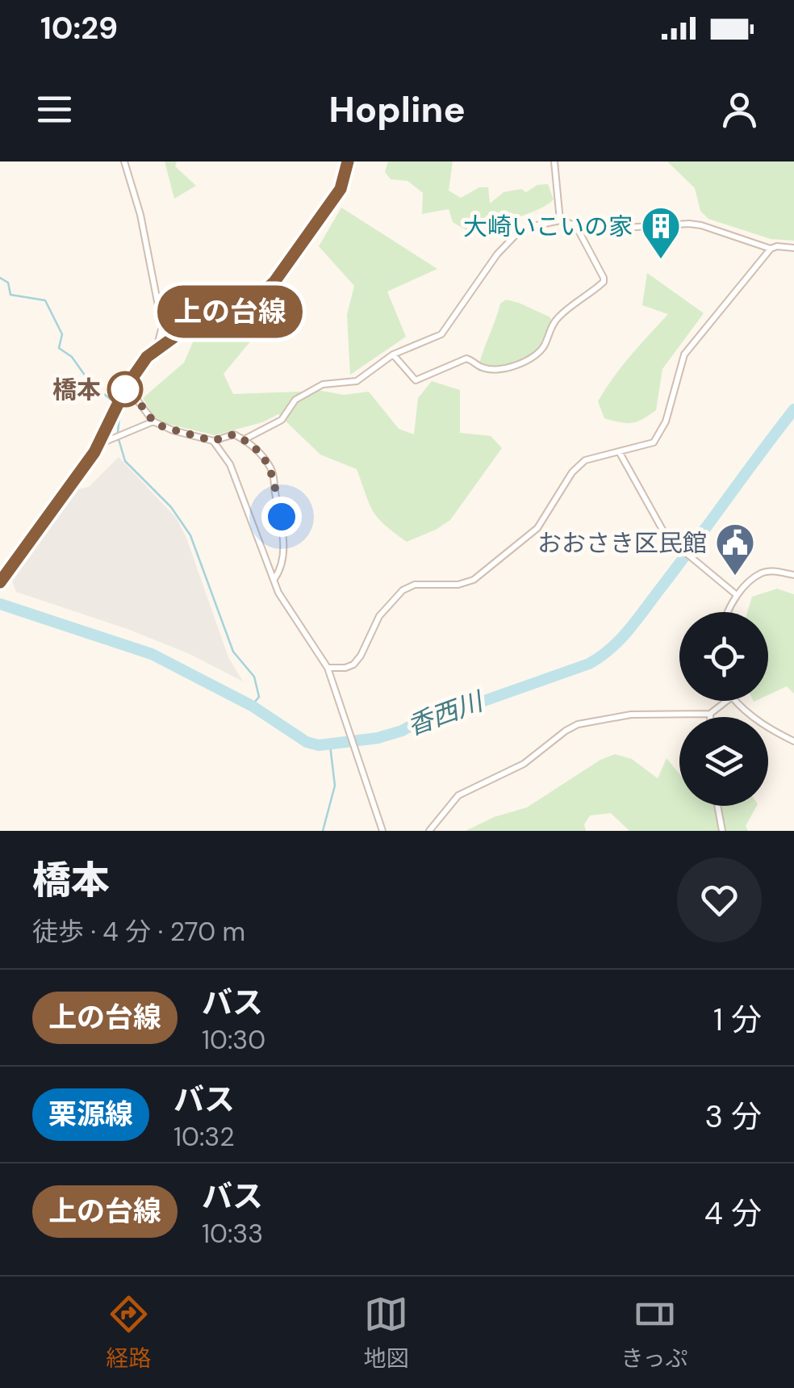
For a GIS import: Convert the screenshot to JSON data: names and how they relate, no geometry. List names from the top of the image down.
{
  "water": ["香西川"],
  "places": {
    "building": ["大崎いこいの家"],
    "other": ["橋本"],
    "public building": ["おおさき区民館"]
  },
  "lines": ["bus line 上の台線"],
  "page": {
    "status": "10:29",
    "header": "Hopline",
    "on_map": "上の台線",
    "heading": ["橋本", "徒歩 · 4 分 · 270 m"],
    "list": [
      {
        "mark": "上の台線",
        "name": "バス",
        "note": "10:30",
        "value": "1 分"
      },
      {
        "mark": "栗源線",
        "name": "バス",
        "note": "10:32",
        "value": "3 分"
      },
      {
        "mark": "上の台線",
        "name": "バス",
        "note": "10:33",
        "value": "4 分"
      }
    ],
    "tabs": ["経路", "地図", "きっぷ"]
  }
}
